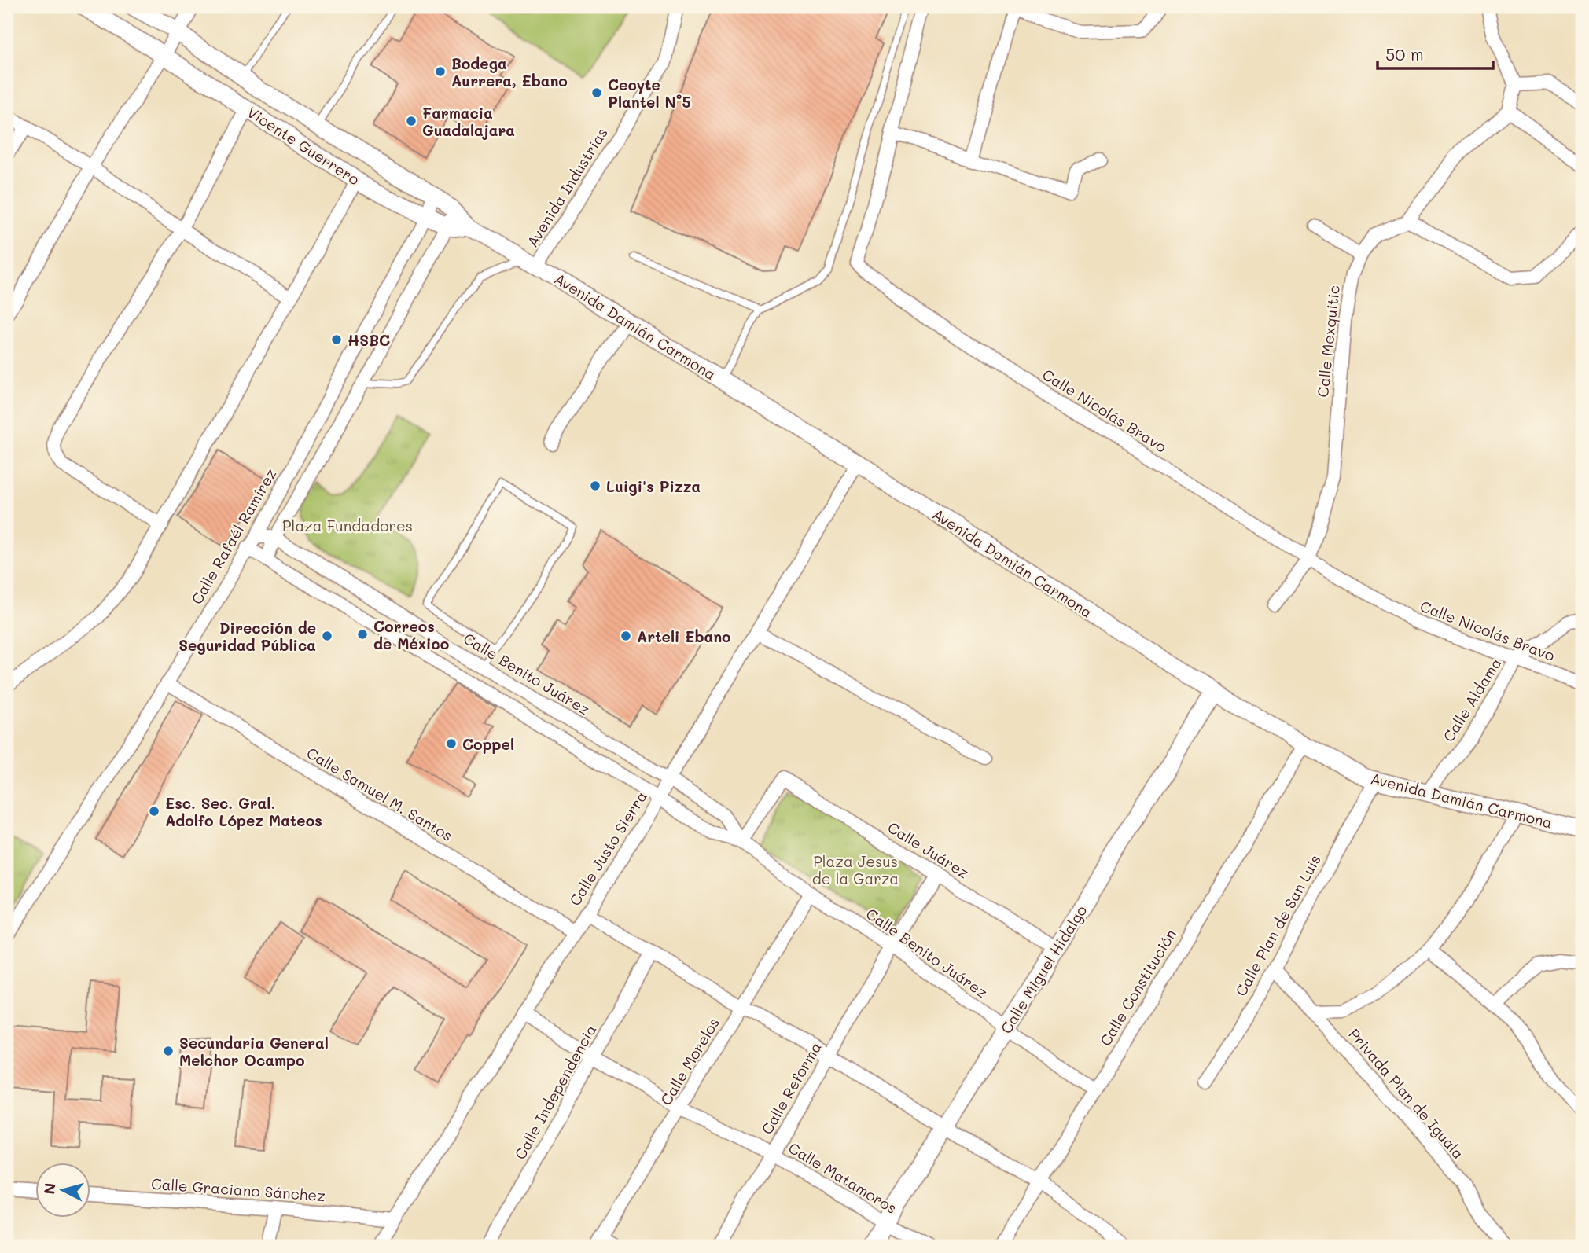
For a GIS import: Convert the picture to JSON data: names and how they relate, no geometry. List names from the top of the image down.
{
  "streets": {
    "street": [
      "Vicente Guerrero",
      "Avenida Industrias",
      "Avenida Damián Carmona",
      "Calle Mexquitic",
      "Calle Nicolás Bravo",
      "Calle Rafaél Ramírez",
      "Calle Benito Juárez",
      "Calle Aldama",
      "Calle Samuel M. Santos",
      "Calle Justo Sierra",
      "Calle Juárez",
      "Calle Plan de San Luis",
      "Calle Miguel Hidalgo",
      "Calle Constitución",
      "Calle Morelos",
      "Calle Reforma",
      "Calle Independencia",
      "Privada Plan de Iguala",
      "Calle Matamoros",
      "Calle Graciano Sánchez"
    ]
  },
  "crossings": [
    ["Vicente Guerrero", "Avenida Damián Carmona"],
    ["Vicente Guerrero", "Calle Rafaél Ramírez"],
    ["Avenida Industrias", "Avenida Damián Carmona"],
    ["Avenida Damián Carmona", "Calle Aldama"],
    ["Avenida Damián Carmona", "Calle Justo Sierra"],
    ["Avenida Damián Carmona", "Calle Plan de San Luis"],
    ["Avenida Damián Carmona", "Calle Miguel Hidalgo"],
    ["Avenida Damián Carmona", "Calle Constitución"],
    ["Calle Mexquitic", "Calle Nicolás Bravo"],
    ["Calle Nicolás Bravo", "Calle Aldama"],
    ["Calle Rafaél Ramírez", "Calle Benito Juárez"],
    ["Calle Rafaél Ramírez", "Calle Samuel M. Santos"],
    ["Calle Benito Juárez", "Calle Justo Sierra"],
    ["Calle Benito Juárez", "Calle Juárez"],
    ["Calle Benito Juárez", "Calle Miguel Hidalgo"],
    ["Calle Benito Juárez", "Calle Constitución"],
    ["Calle Benito Juárez", "Calle Morelos"],
    ["Calle Benito Juárez", "Calle Reforma"],
    ["Calle Samuel M. Santos", "Calle Justo Sierra"],
    ["Calle Justo Sierra", "Calle Matamoros"],
    ["Calle Justo Sierra", "Calle Graciano Sánchez"],
    ["Calle Juárez", "Calle Miguel Hidalgo"],
    ["Calle Juárez", "Calle Reforma"],
    ["Calle Plan de San Luis", "Privada Plan de Iguala"],
    ["Calle Miguel Hidalgo", "Calle Matamoros"],
    ["Calle Morelos", "Calle Matamoros"],
    ["Calle Reforma", "Calle Matamoros"],
    ["Calle Independencia", "Calle Matamoros"]
  ],
  "parks": ["Plaza Fundadores", "Plaza Jesus de la Garza"],
  "places": [
    "Bodega Aurrera, Ebano",
    "Cecyte Plantel N°5",
    "Farmacia Guadalajara",
    "HSBC",
    "Luigi's Pizza",
    "Correos de México",
    "Dirección de Seguridad Pública",
    "Arteli Ebano",
    "Coppel",
    "Esc. Sec. Gral. Adolfo López Mateos",
    "Secundaria General Melchor Ocampo"
  ],
  "scale_bar": "50 m",
  "north": "left"
}
